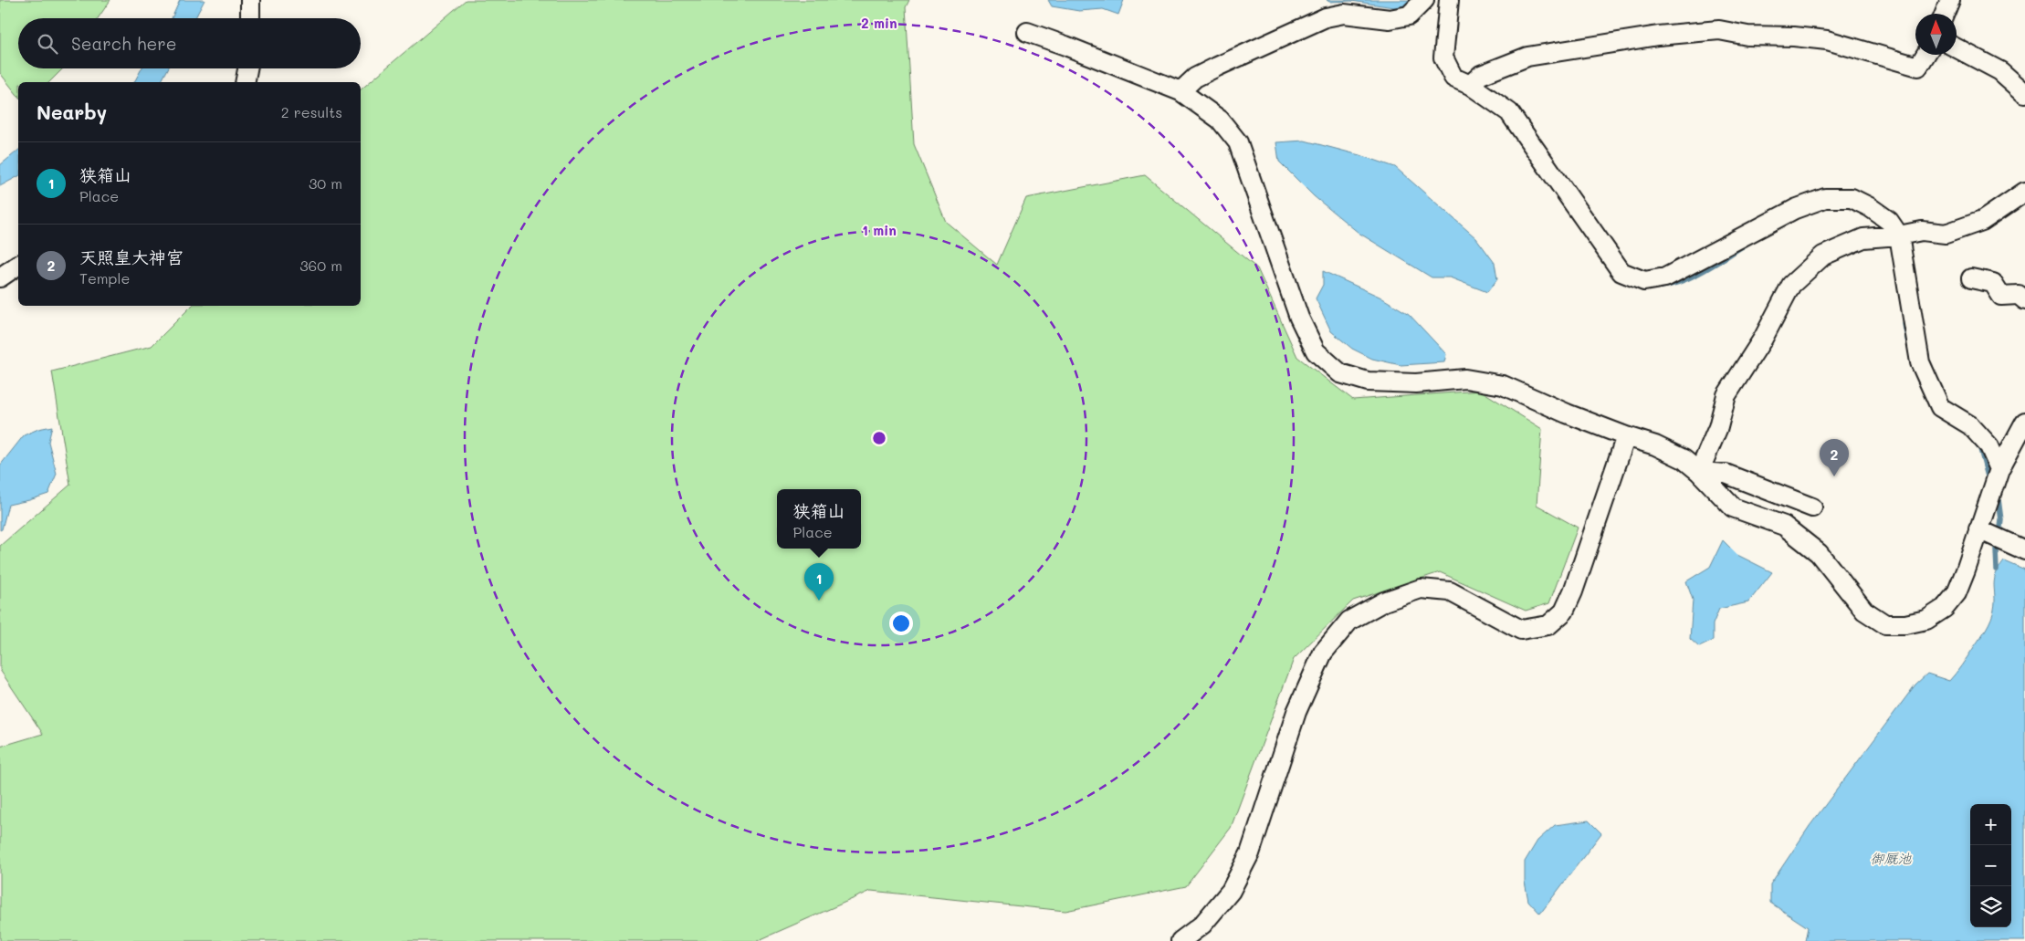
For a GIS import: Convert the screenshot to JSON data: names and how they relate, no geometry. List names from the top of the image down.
{
  "water": ["御厩池"],
  "north": "top",
  "page": {
    "search": "Search here",
    "heading": ["Nearby", "2 results"],
    "list": [
      {
        "mark": "1",
        "name": "狭箱山",
        "note": "Place",
        "value": "30 m"
      },
      {
        "mark": "2",
        "name": "天照皇大神宮",
        "note": "Temple",
        "value": "360 m"
      }
    ],
    "pins": ["2", "1"],
    "popup": ["狭箱山", "Place"],
    "map_buttons": ["+", "−"]
  },
  "rings": ["2 min", "1 min"]
}
